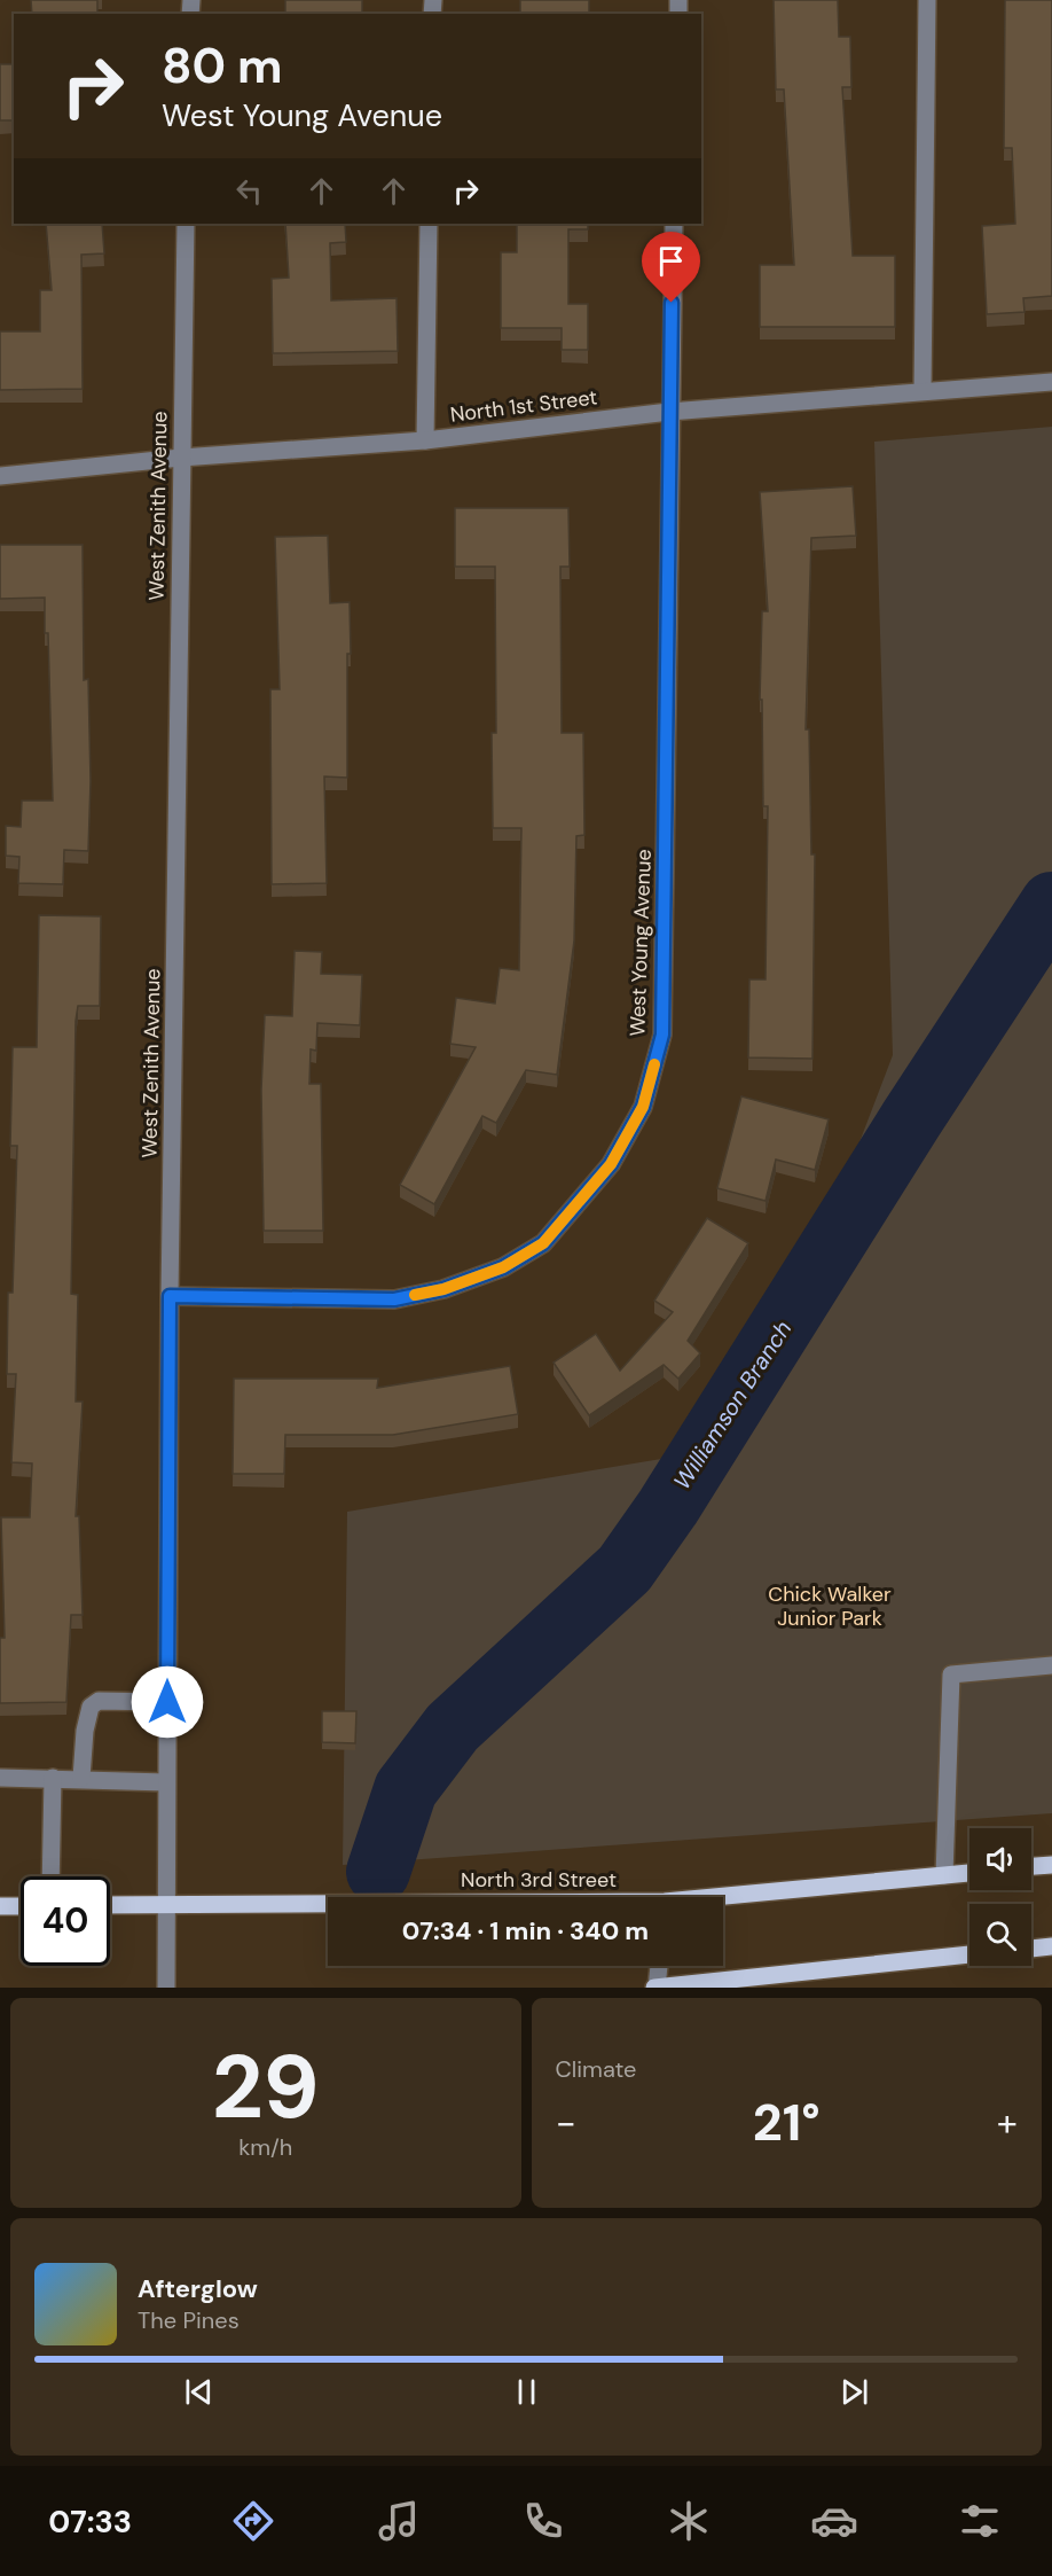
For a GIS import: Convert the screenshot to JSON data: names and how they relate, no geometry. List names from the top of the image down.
{
  "streets": {
    "main road": ["North 3rd Street"],
    "street": ["North 1st Street", "West Zenith Avenue", "West Young Avenue"]
  },
  "crossings": [
    ["North 1st Street", "West Zenith Avenue"],
    ["North 1st Street", "West Young Avenue"],
    ["West Zenith Avenue", "West Young Avenue"],
    ["West Zenith Avenue", "North 3rd Street"]
  ],
  "water": ["Williamson Branch"],
  "parks": ["Chick Walker Junior Park"],
  "page": {
    "turn": ["80 m", "West Young Avenue"],
    "limit": "40",
    "trip": "07:34 · 1 min · 340 m",
    "tile": [
      ["29", "km/h"],
      "Climate"
    ],
    "heat": ["−", "21°", "+"],
    "song": ["Afterglow", "The Pines"],
    "tabs": "07:33"
  }
}
